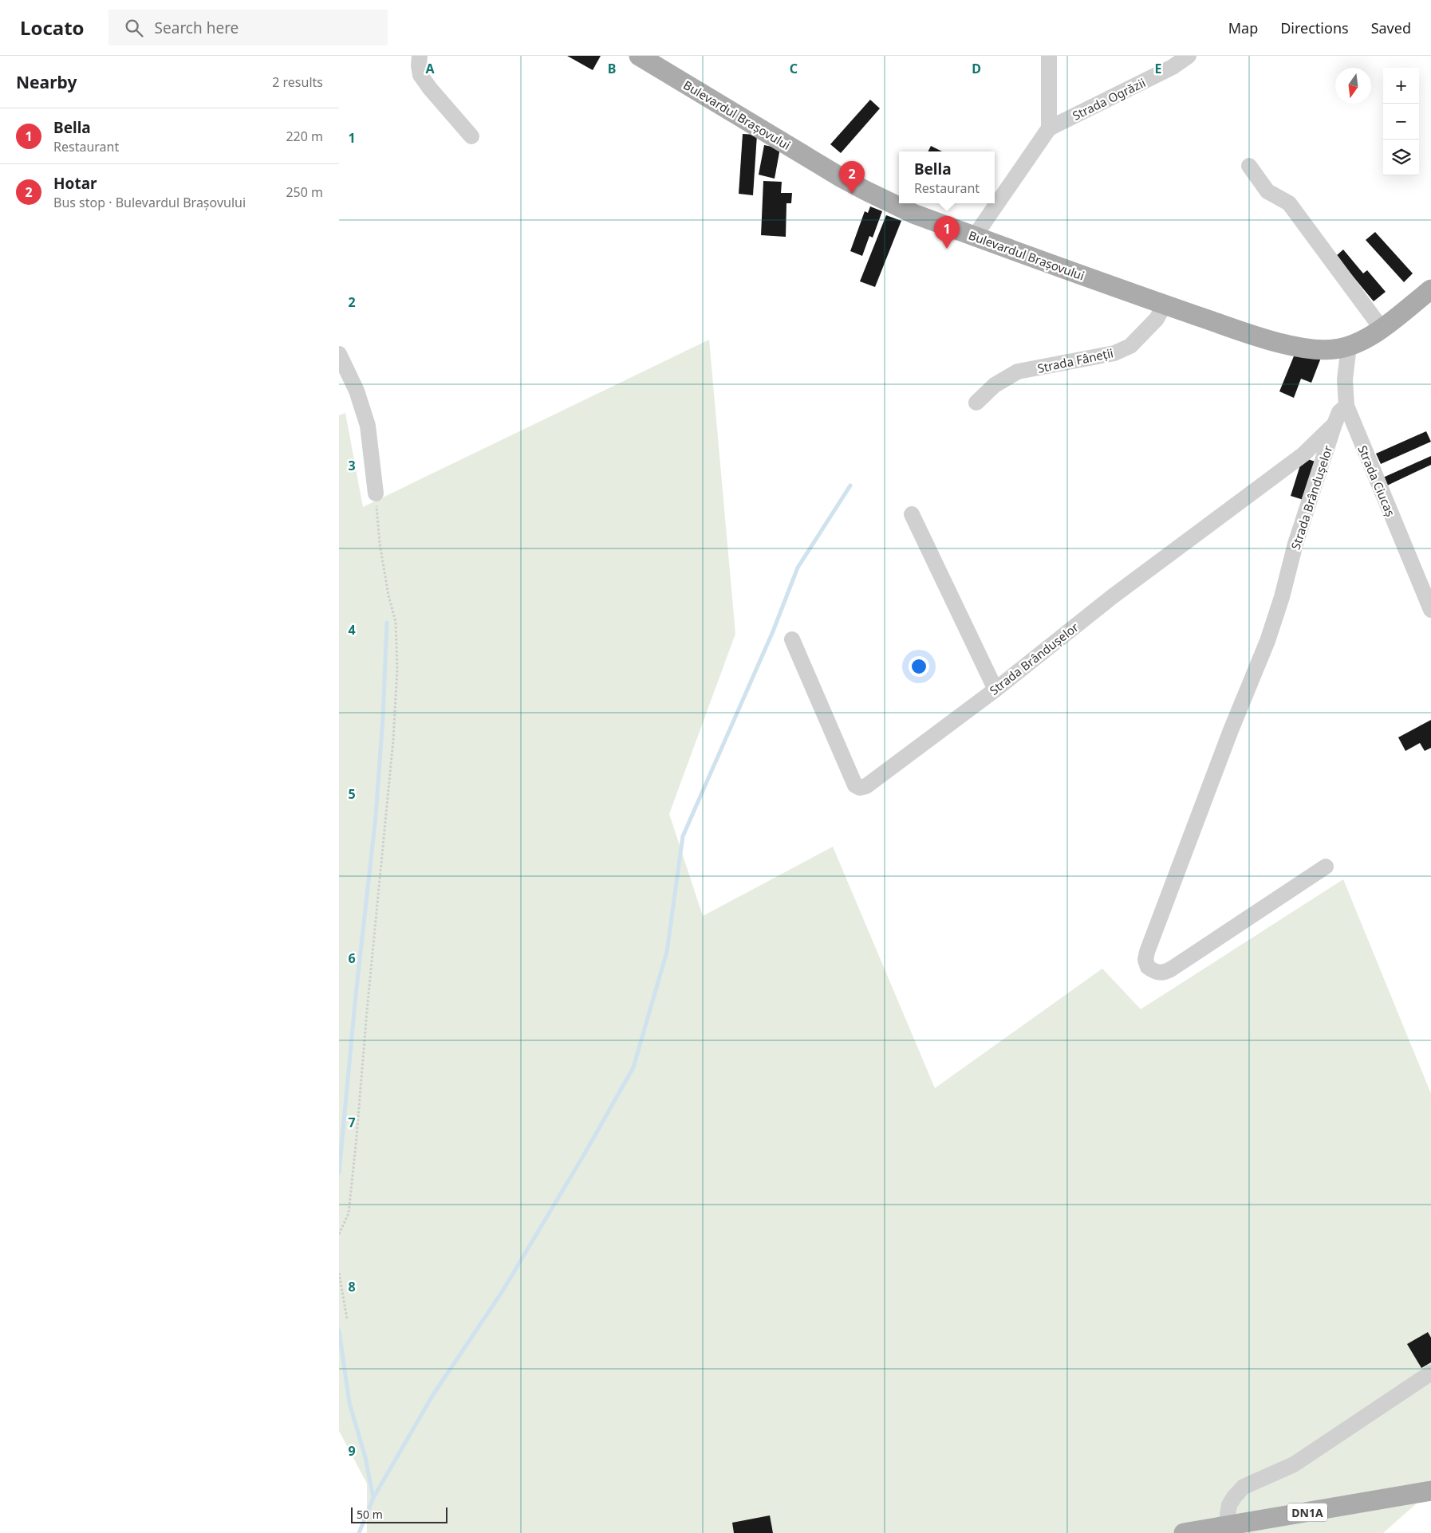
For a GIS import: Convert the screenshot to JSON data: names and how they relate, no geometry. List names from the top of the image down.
{
  "streets": {
    "main road": ["Bulevardul Brașovului", "DN1A"],
    "street": [
      "Strada Ogrăzii",
      "Strada Fâneții",
      "Strada Ciucaș",
      "Strada Brândușelor"
    ]
  },
  "crossings": [
    ["Bulevardul Brașovului", "Strada Fâneții"],
    ["Bulevardul Brașovului", "Strada Ciucaș"],
    ["Strada Ciucaș", "Strada Brândușelor"]
  ],
  "scale_bar": "50 m",
  "north": "bottom",
  "page": {
    "header": "Locato",
    "search": "Search here",
    "nav": ["Map", "Directions", "Saved"],
    "heading": ["Nearby", "2 results"],
    "map_buttons": ["+", "−"],
    "list": [
      {
        "mark": "1",
        "name": "Bella",
        "note": "Restaurant",
        "value": "220 m"
      },
      {
        "mark": "2",
        "name": "Hotar",
        "note": "Bus stop · Bulevardul Brașovului",
        "value": "250 m"
      }
    ],
    "popup": ["Bella", "Restaurant"],
    "pins": ["2", "1"],
    "scale": "50 m"
  },
  "grid": {
    "columns": [
      "A",
      "B",
      "C",
      "D",
      "E"
    ],
    "rows": [
      "1",
      "2",
      "3",
      "4",
      "5",
      "6",
      "7",
      "8",
      "9"
    ]
  }
}
